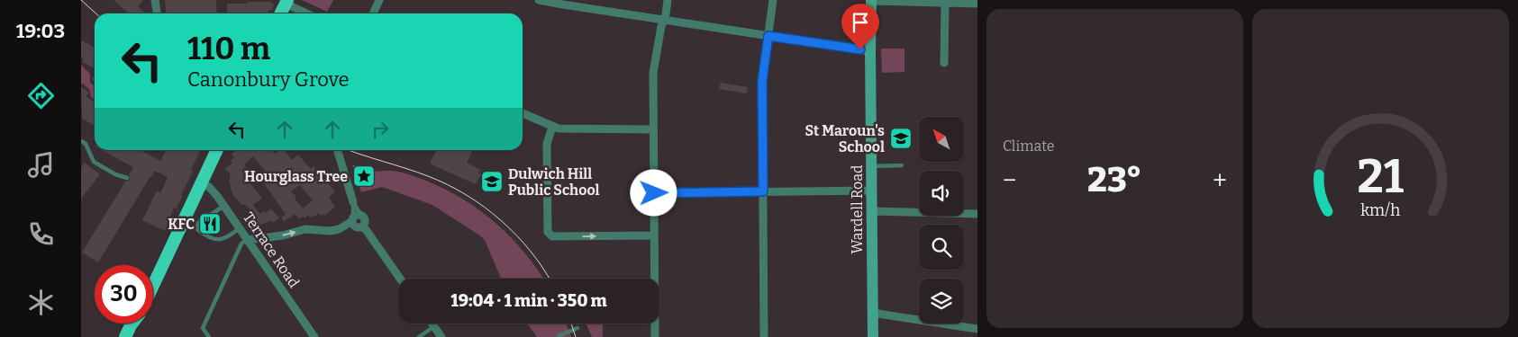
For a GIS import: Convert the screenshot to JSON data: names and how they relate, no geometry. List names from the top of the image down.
{
  "streets": {
    "main road": ["Wardell Road"],
    "street": ["Terrace Road"]
  },
  "places": {
    "school or university": ["St Maroun's School", "Dulwich Hill Public School"],
    "place": ["Hourglass Tree"],
    "restaurant": ["KFC"]
  },
  "north": "top left",
  "page": {
    "tabs": "19:03",
    "tile": "Climate",
    "turn": ["110 m", "Canonbury Grove"],
    "heat": ["−", "23°", "+"],
    "limit": "30",
    "trip": "19:04 · 1 min · 350 m",
    "gauge": ["21", "km/h"]
  }
}
